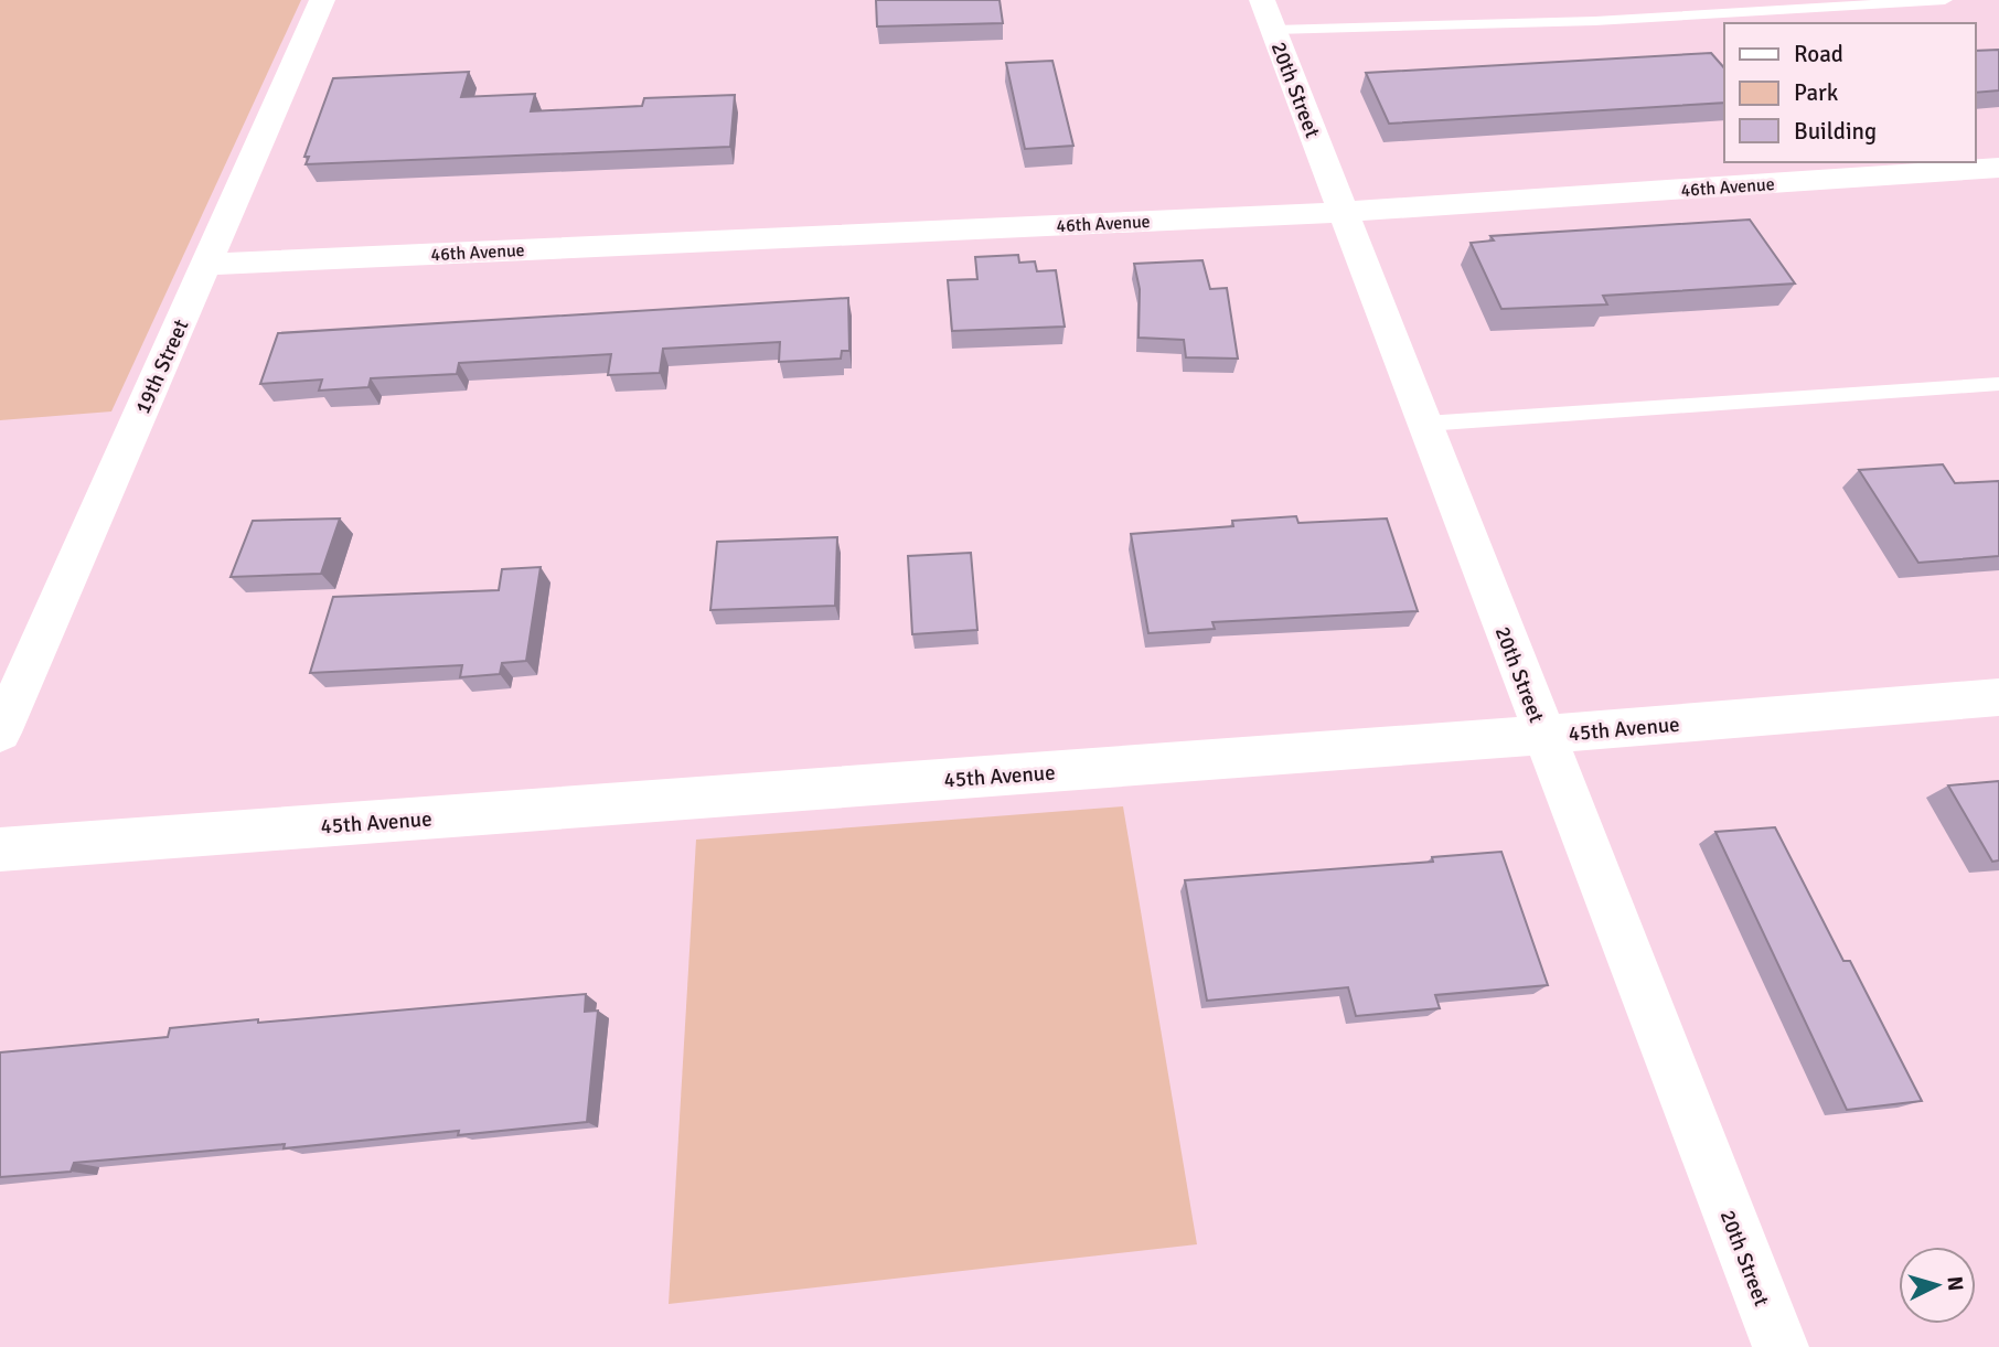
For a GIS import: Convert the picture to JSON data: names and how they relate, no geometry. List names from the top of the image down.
{
  "streets": {
    "street": [
      "20th Street",
      "46th Avenue",
      "19th Street",
      "45th Avenue"
    ]
  },
  "crossings": [
    ["20th Street", "46th Avenue"],
    ["20th Street", "45th Avenue"],
    ["46th Avenue", "19th Street"]
  ],
  "legend": ["Road", "Park", "Building"],
  "north": "right"
}
